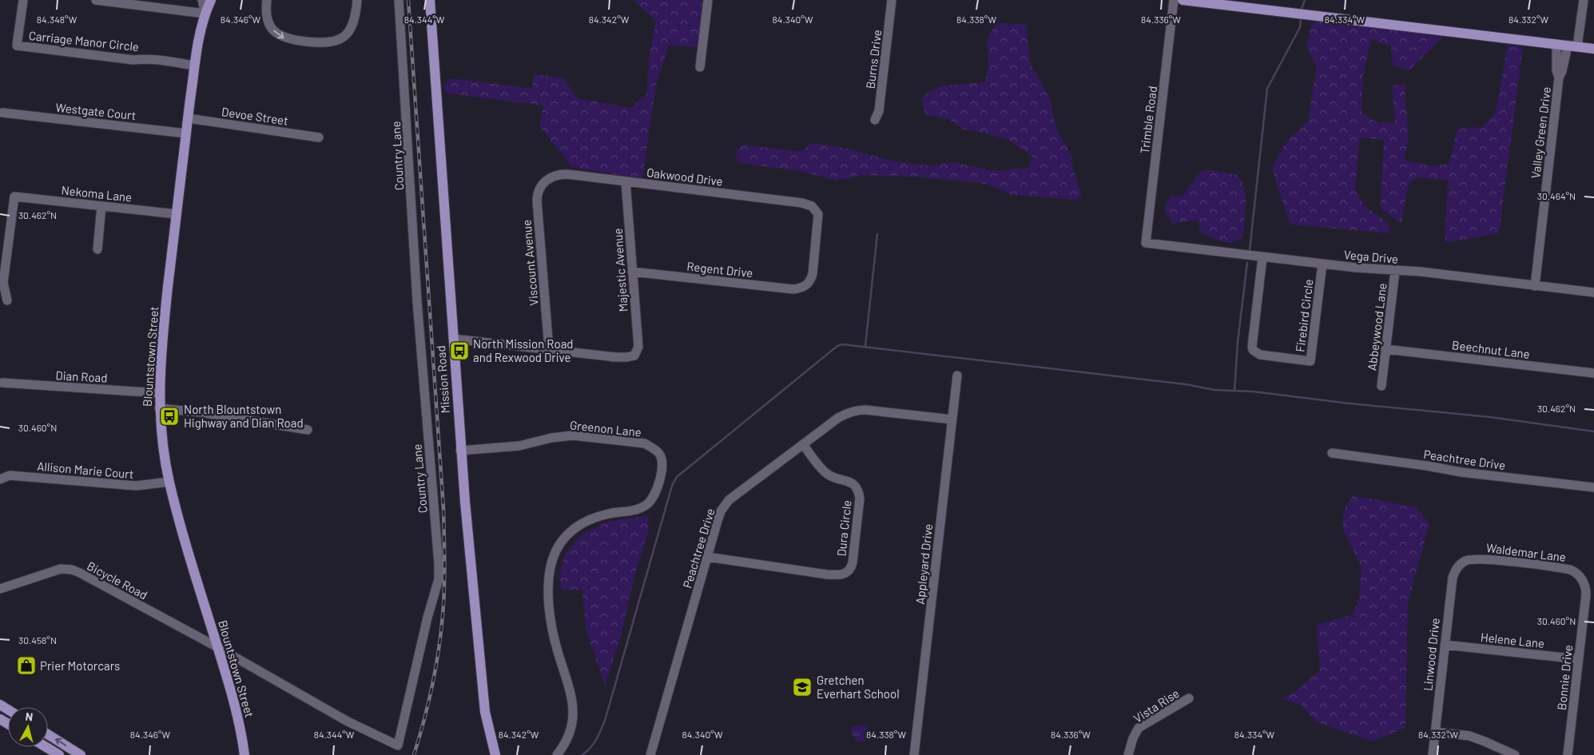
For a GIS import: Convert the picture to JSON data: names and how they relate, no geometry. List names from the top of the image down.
{
  "streets": {
    "main road": ["Blountstown Street", "Mission Road"],
    "street": [
      "Carriage Manor Circle",
      "Burns Drive",
      "Westgate Court",
      "Devoe Street",
      "Trimble Road",
      "Valley Green Drive",
      "Country Lane",
      "Oakwood Drive",
      "Nekoma Lane",
      "Vega Drive",
      "Viscount Avenue",
      "Regent Drive",
      "Majestic Avenue",
      "Firebird Circle",
      "Abbeywood Lane",
      "Beechnut Lane",
      "Dian Road",
      "Greenon Lane",
      "Peachtree Drive",
      "Allison Marie Court",
      "Dura Circle",
      "Waldemar Lane",
      "Appleyard Drive",
      "Bicycle Road",
      "Helene Lane",
      "Linwood Drive",
      "Bonnie Drive",
      "Vista Rise"
    ]
  },
  "crossings": [
    ["Carriage Manor Circle", "Blountstown Street"],
    ["Westgate Court", "Blountstown Street"],
    ["Devoe Street", "Blountstown Street"],
    ["Trimble Road", "Vega Drive"],
    ["Valley Green Drive", "Vega Drive"],
    ["Country Lane", "Blountstown Street"],
    ["Country Lane", "Bicycle Road"],
    ["Oakwood Drive", "Viscount Avenue"],
    ["Oakwood Drive", "Regent Drive"],
    ["Oakwood Drive", "Majestic Avenue"],
    ["Nekoma Lane", "Blountstown Street"],
    ["Vega Drive", "Firebird Circle"],
    ["Vega Drive", "Abbeywood Lane"],
    ["Viscount Avenue", "Majestic Avenue"],
    ["Regent Drive", "Majestic Avenue"],
    ["Abbeywood Lane", "Beechnut Lane"],
    ["Blountstown Street", "Dian Road"],
    ["Blountstown Street", "Allison Marie Court"],
    ["Blountstown Street", "Bicycle Road"],
    ["Mission Road", "Greenon Lane"],
    ["Peachtree Drive", "Dura Circle"],
    ["Peachtree Drive", "Appleyard Drive"],
    ["Waldemar Lane", "Linwood Drive"],
    ["Waldemar Lane", "Bonnie Drive"],
    ["Helene Lane", "Linwood Drive"],
    ["Helene Lane", "Bonnie Drive"]
  ],
  "places": {
    "bus stop": ["North Mission Road and Rexwood Drive", "North Blountstown Highway and Dian Road"],
    "shop": ["Prier Motorcars"],
    "school or university": ["Gretchen Everhart School"]
  },
  "north": "top",
  "coordinates": [
    "84.348°W",
    "84.346°W",
    "84.344°W",
    "84.342°W",
    "84.340°W",
    "84.338°W",
    "84.336°W",
    "84.334°W",
    "84.332°W",
    "30.464°N",
    "30.462°N",
    "30.460°N",
    "30.458°N"
  ]
}
